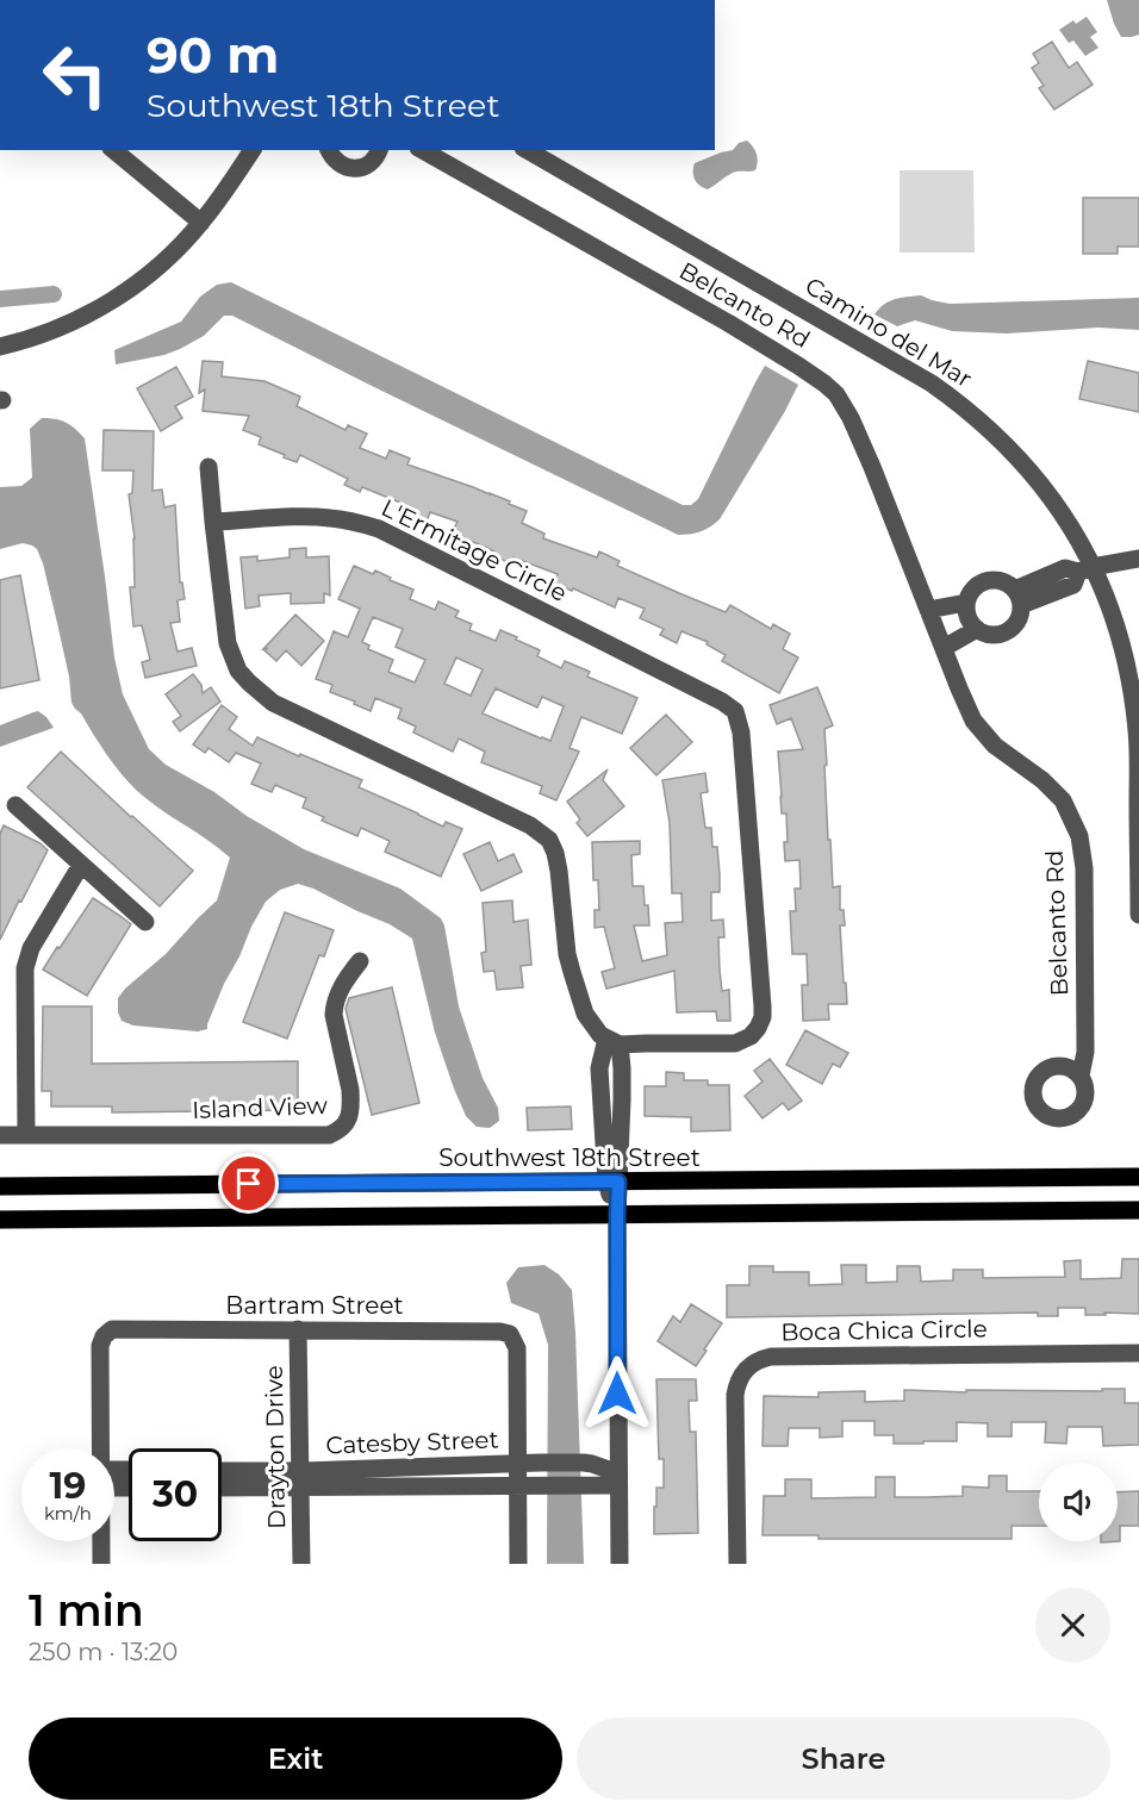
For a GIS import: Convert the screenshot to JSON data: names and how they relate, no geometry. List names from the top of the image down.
{
  "streets": {
    "main road": ["Southwest 18th Street"],
    "street": [
      "Belcanto Rd",
      "Camino del Mar",
      "L'Ermitage Circle",
      "Island View",
      "Bartram Street",
      "Boca Chica Circle",
      "Catesby Street",
      "Drayton Drive"
    ]
  },
  "crossings": [
    ["Bartram Street", "Catesby Street"],
    ["Bartram Street", "Drayton Drive"],
    ["Catesby Street", "Drayton Drive"]
  ],
  "page": {
    "turn": ["90 m", "Southwest 18th Street"],
    "speed": "19 km/h",
    "limit": "30",
    "heading": ["1 min", "250 m · 13:20"],
    "buttons": ["Exit", "Share"]
  }
}
